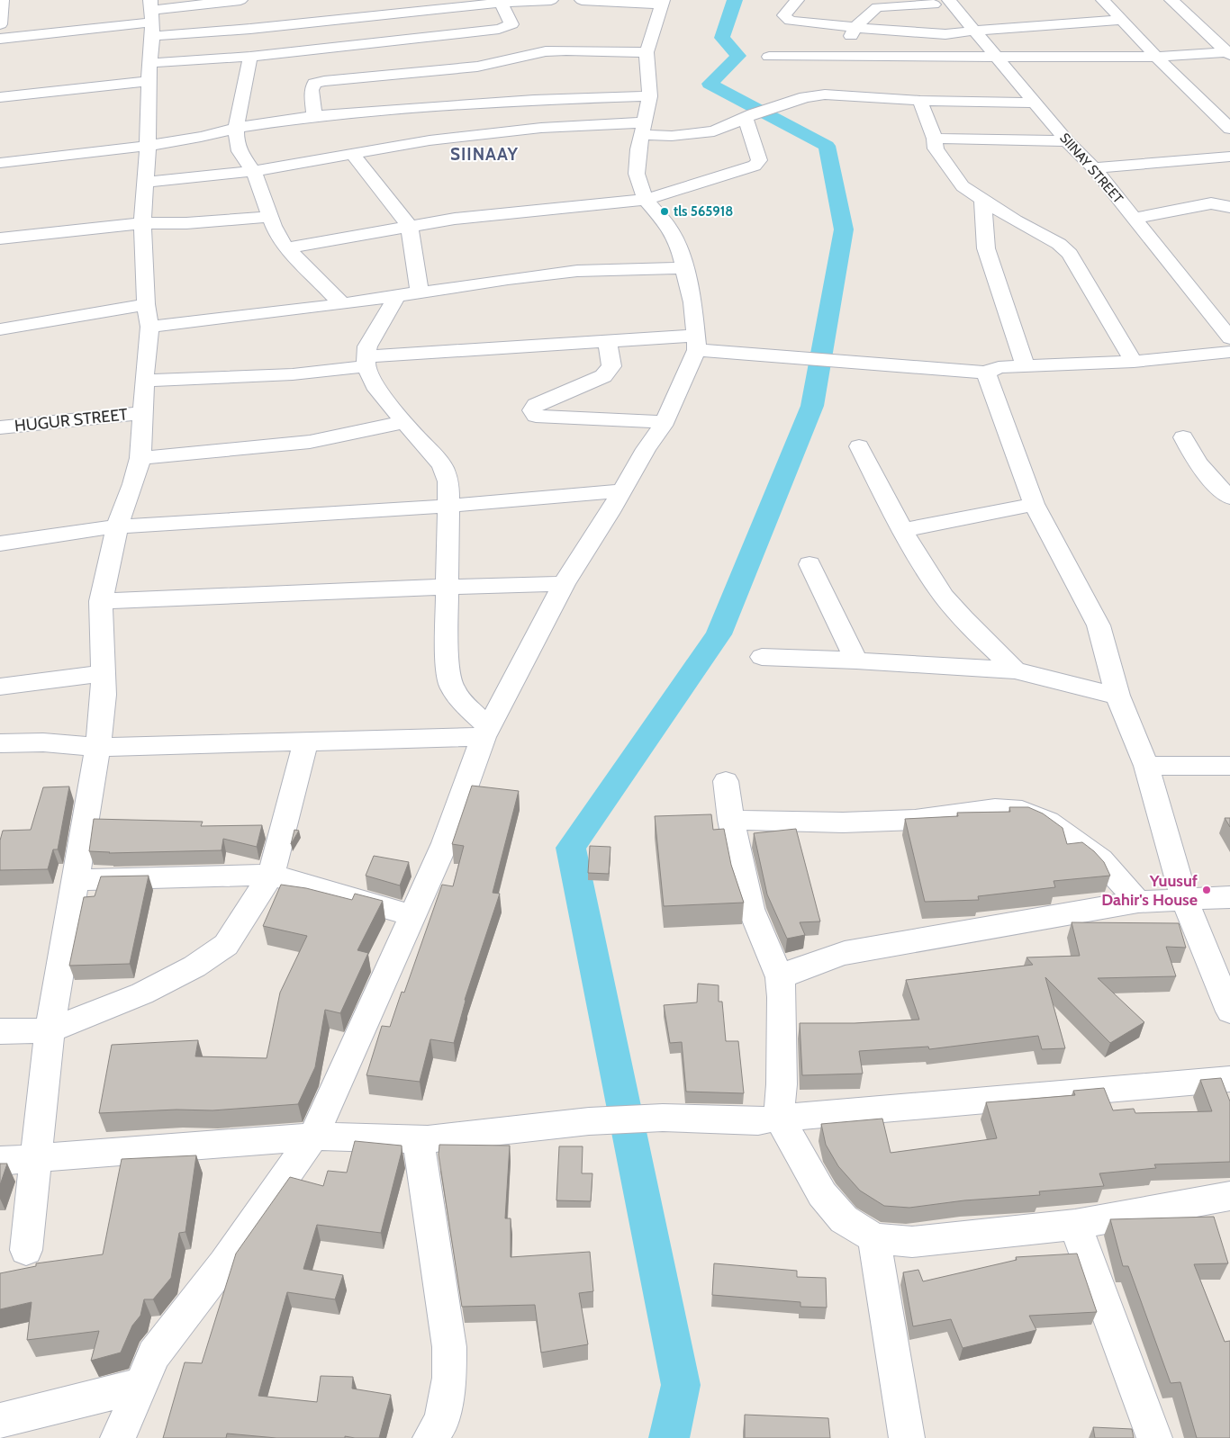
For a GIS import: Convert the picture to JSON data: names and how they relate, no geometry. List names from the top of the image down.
{
  "streets": {
    "street": ["SIINAY STREET", "HUGUR STREET"]
  },
  "districts": ["SIINAAY"],
  "places": ["tls 565918", "Yuusuf Dahir's House"]
}
